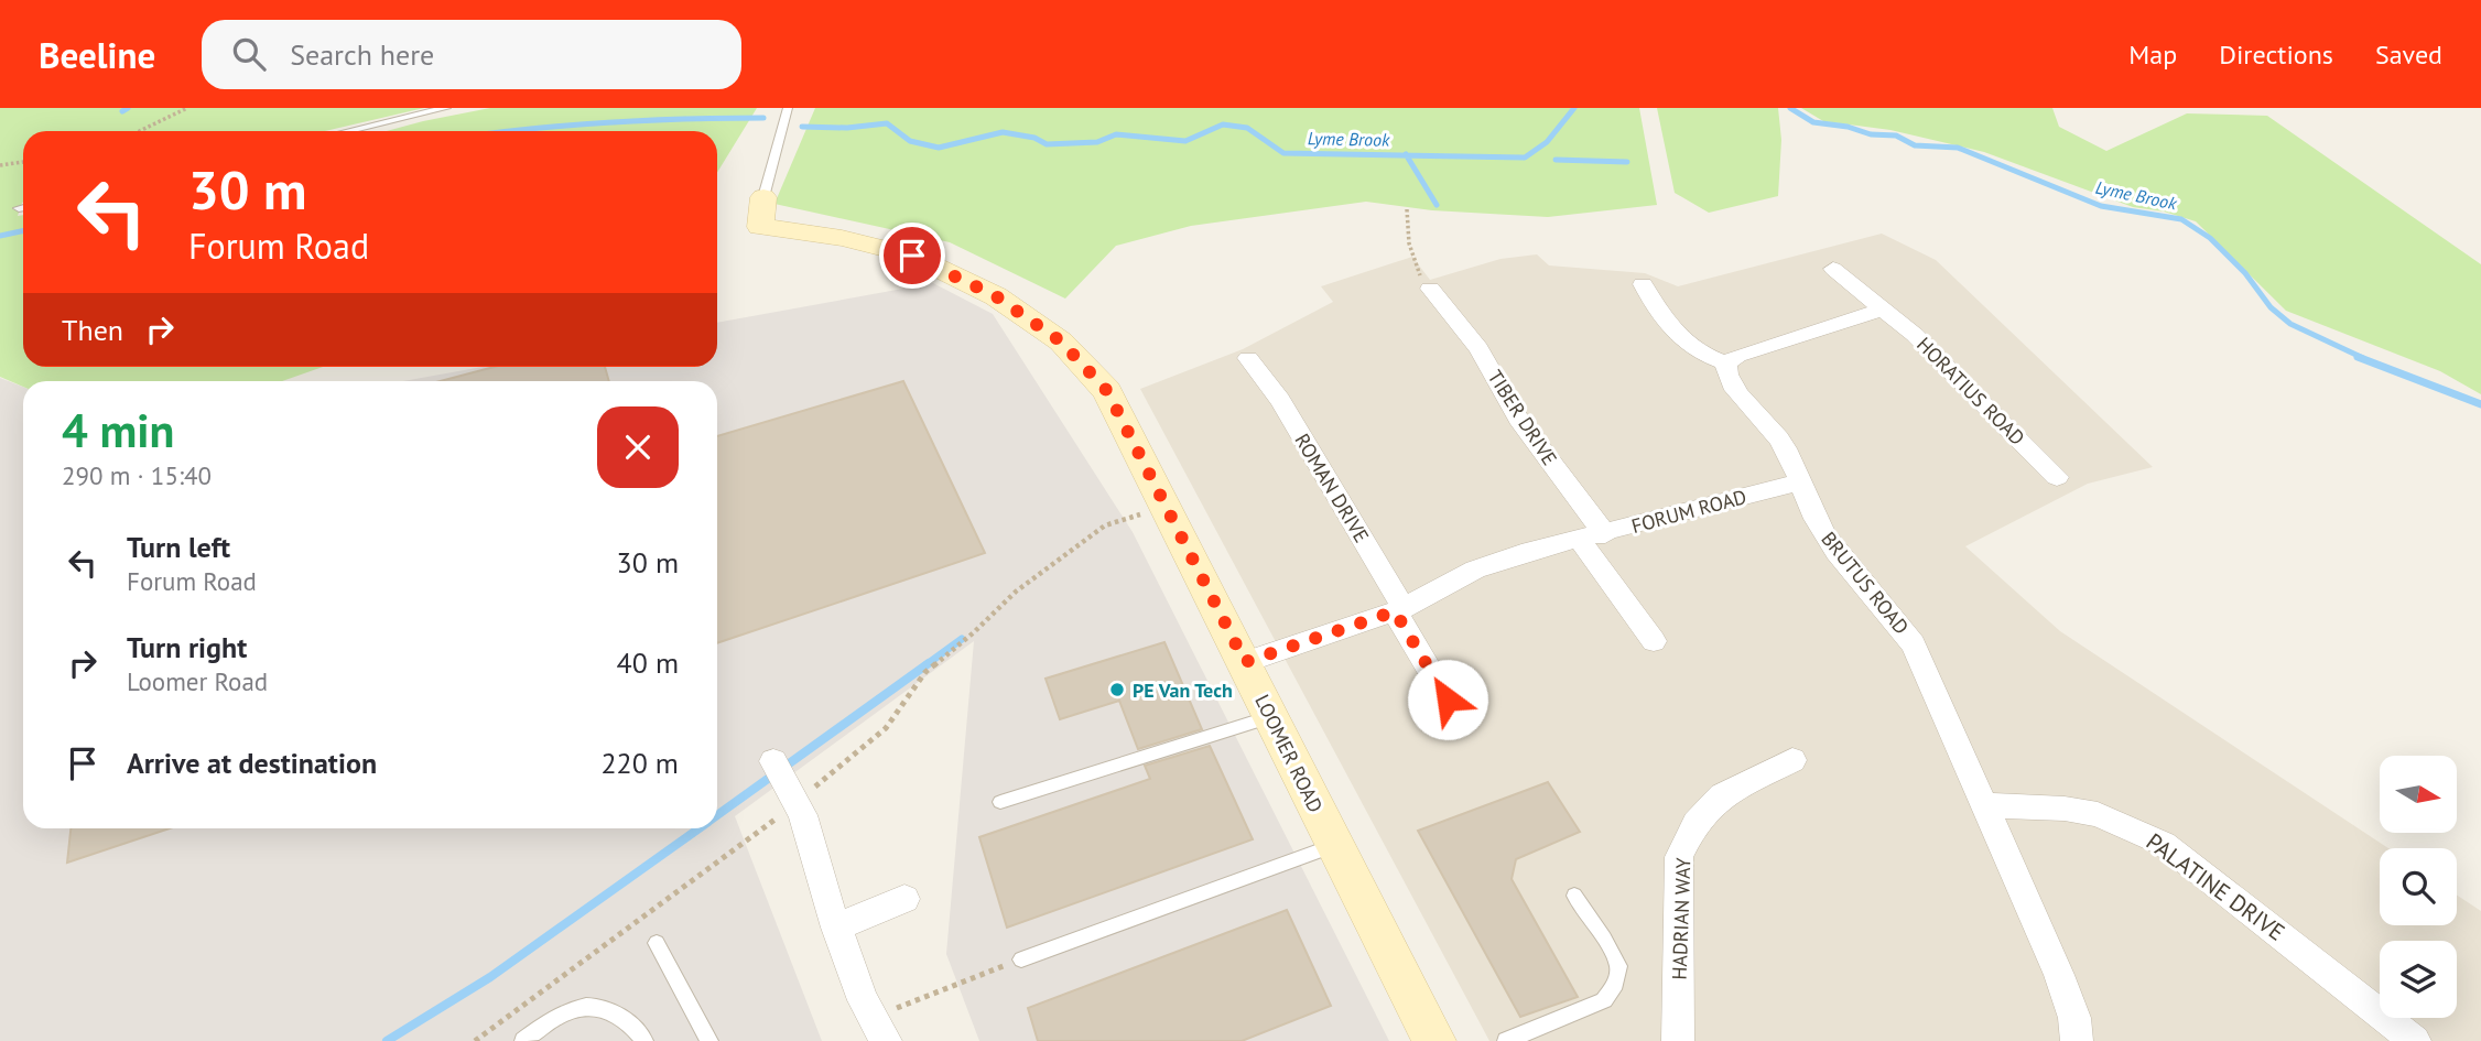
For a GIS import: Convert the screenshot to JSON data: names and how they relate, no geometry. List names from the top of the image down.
{
  "streets": {
    "street": [
      "HORATIUS ROAD",
      "TIBER DRIVE",
      "ROMAN DRIVE",
      "FORUM ROAD",
      "BRUTUS ROAD",
      "LOOMER ROAD",
      "PALATINE DRIVE",
      "HADRIAN WAY"
    ]
  },
  "crossings": [
    ["TIBER DRIVE", "FORUM ROAD"],
    ["ROMAN DRIVE", "FORUM ROAD"],
    ["FORUM ROAD", "BRUTUS ROAD"],
    ["FORUM ROAD", "LOOMER ROAD"],
    ["BRUTUS ROAD", "PALATINE DRIVE"]
  ],
  "water": ["Lyme Brook"],
  "places": ["PE Van Tech"],
  "north": "right",
  "page": {
    "header": "Beeline",
    "search": "Search here",
    "nav": ["Map", "Directions", "Saved"],
    "turn": ["30 m", "Forum Road"],
    "then": "Then",
    "heading": ["4 min", "290 m · 15:40"],
    "list": [
      {
        "name": "Turn left",
        "note": "Forum Road",
        "value": "30 m"
      },
      {
        "name": "Turn right",
        "note": "Loomer Road",
        "value": "40 m"
      },
      {
        "name": "Arrive at destination",
        "value": "220 m"
      }
    ]
  }
}
